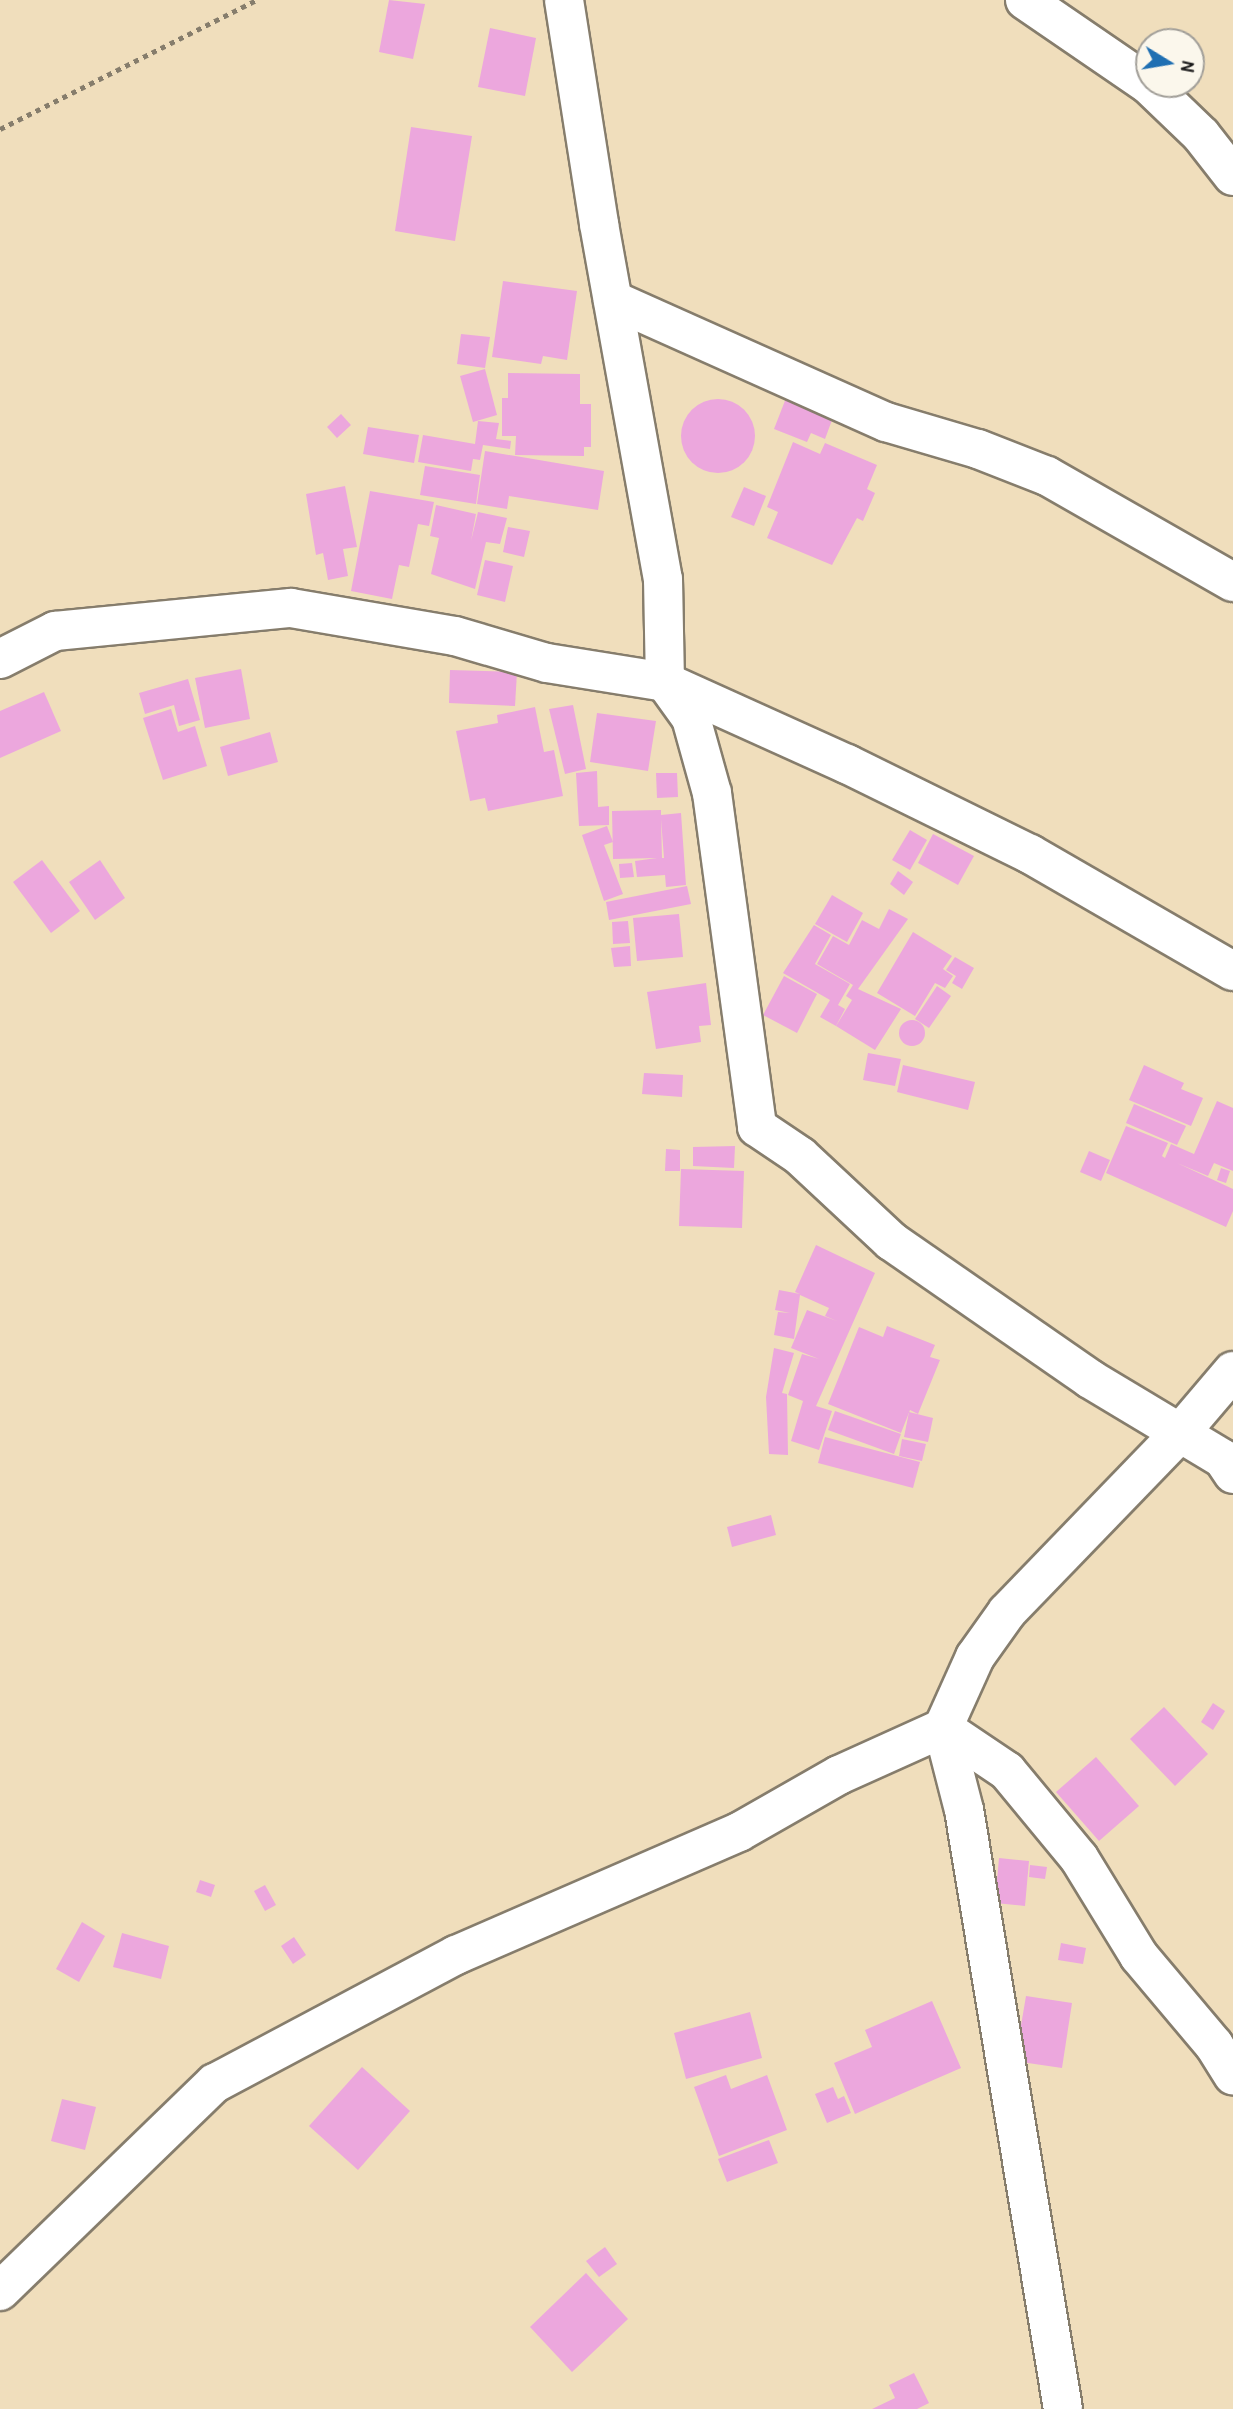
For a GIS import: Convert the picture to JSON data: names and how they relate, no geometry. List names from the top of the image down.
{
  "north": "right"
}
